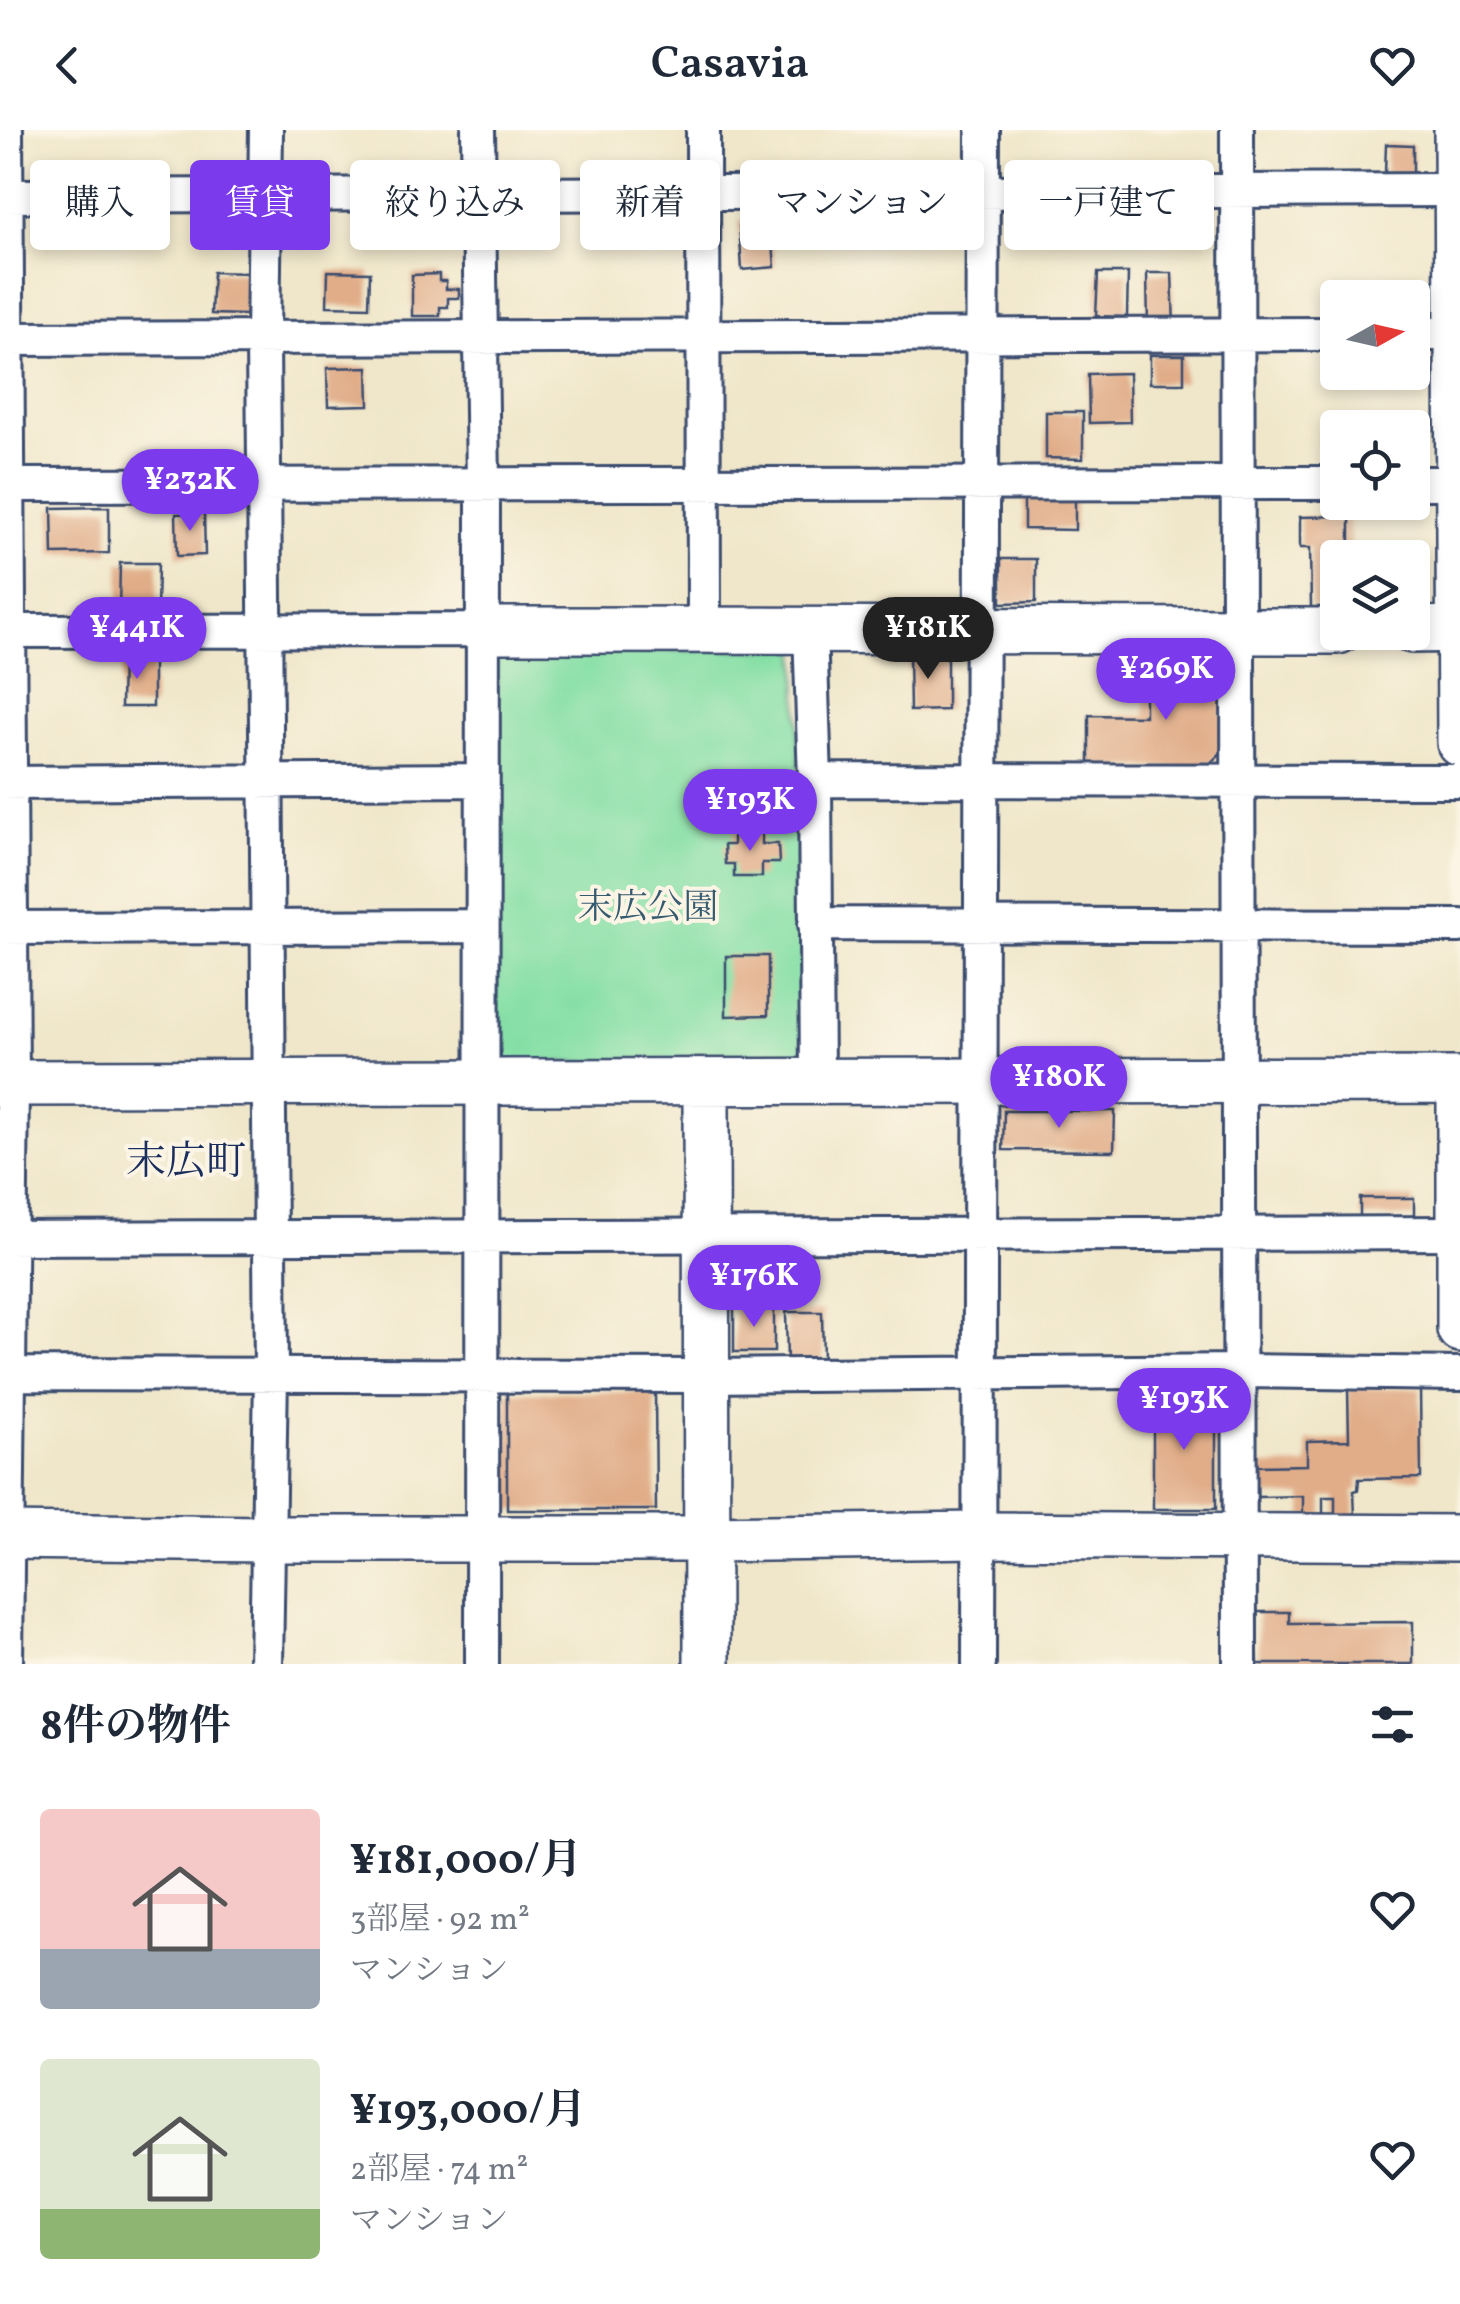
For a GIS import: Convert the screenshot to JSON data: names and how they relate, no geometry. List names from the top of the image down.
{
  "districts": ["末広町"],
  "parks": ["末広公園"],
  "north": "right",
  "page": {
    "header": "Casavia",
    "chip": [
      "購入",
      "賃貸",
      "絞り込み",
      "新着",
      "マンション",
      "一戸建て"
    ],
    "price": [
      "¥232K",
      "¥441K",
      "¥181K",
      "¥269K",
      "¥193K",
      "¥180K",
      "¥176K",
      "¥193K"
    ],
    "heading": "8件の物件",
    "list": [
      {
        "name": "¥181,000/月",
        "note": "3部屋 · 92 m² · マンション"
      },
      {
        "name": "¥193,000/月",
        "note": "2部屋 · 74 m² · マンション"
      }
    ]
  }
}
